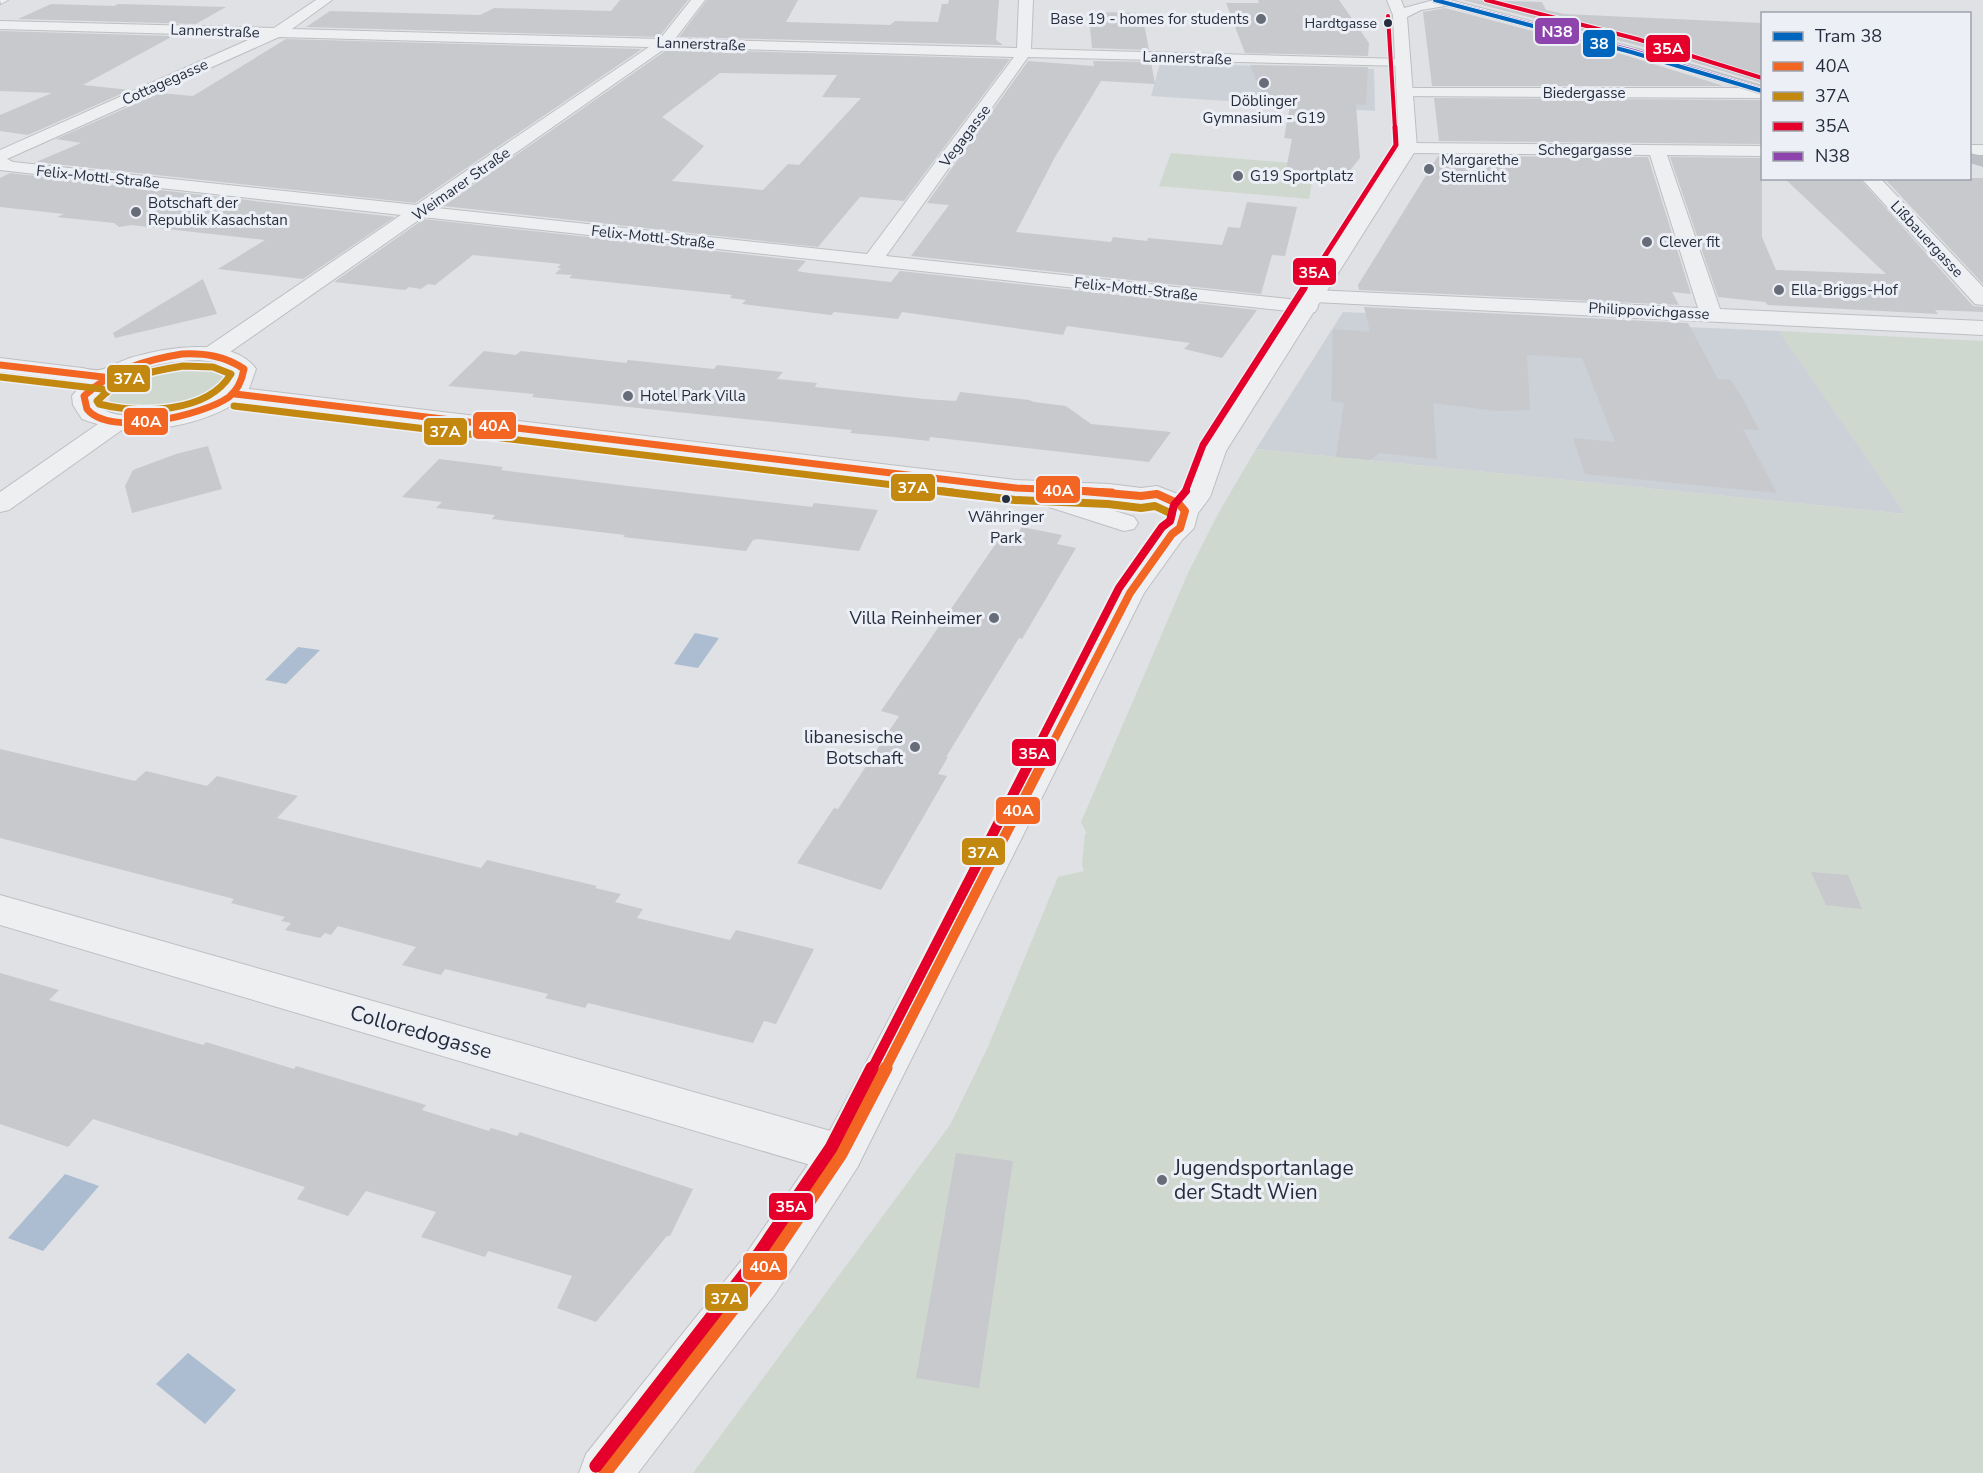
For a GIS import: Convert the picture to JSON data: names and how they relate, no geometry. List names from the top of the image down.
{
  "streets": {
    "street": [
      "Lannerstraße",
      "Cottagegasse",
      "Biedergasse",
      "Vegagasse",
      "Schegargasse",
      "Felix-Mottl-Straße",
      "Weimarer Straße",
      "Lißbauergasse",
      "Philippovichgasse",
      "Colloredogasse"
    ]
  },
  "crossings": [
    ["Lannerstraße", "Cottagegasse"],
    ["Lannerstraße", "Vegagasse"],
    ["Lannerstraße", "Weimarer Straße"],
    ["Vegagasse", "Felix-Mottl-Straße"],
    ["Felix-Mottl-Straße", "Weimarer Straße"],
    ["Felix-Mottl-Straße", "Philippovichgasse"]
  ],
  "places": [
    "Base 19 - homes for students",
    "Hardtgasse",
    "Döblinger Gymnasium - G19",
    "Margarethe Sternlicht",
    "G19 Sportplatz",
    "Botschaft der Republik Kasachstan",
    "Clever fit",
    "Ella-Briggs-Hof",
    "Hotel Park Villa",
    "Währinger Park",
    "Villa Reinheimer",
    "libanesische Botschaft",
    "Jugendsportanlage der Stadt Wien"
  ],
  "lines": [
    "tram line 38",
    "transit line 35A",
    "transit line N38",
    "transit line 40A",
    "transit line 37A"
  ],
  "legend": [
    "Tram 38",
    "40A",
    "37A",
    "35A",
    "N38"
  ]
}
